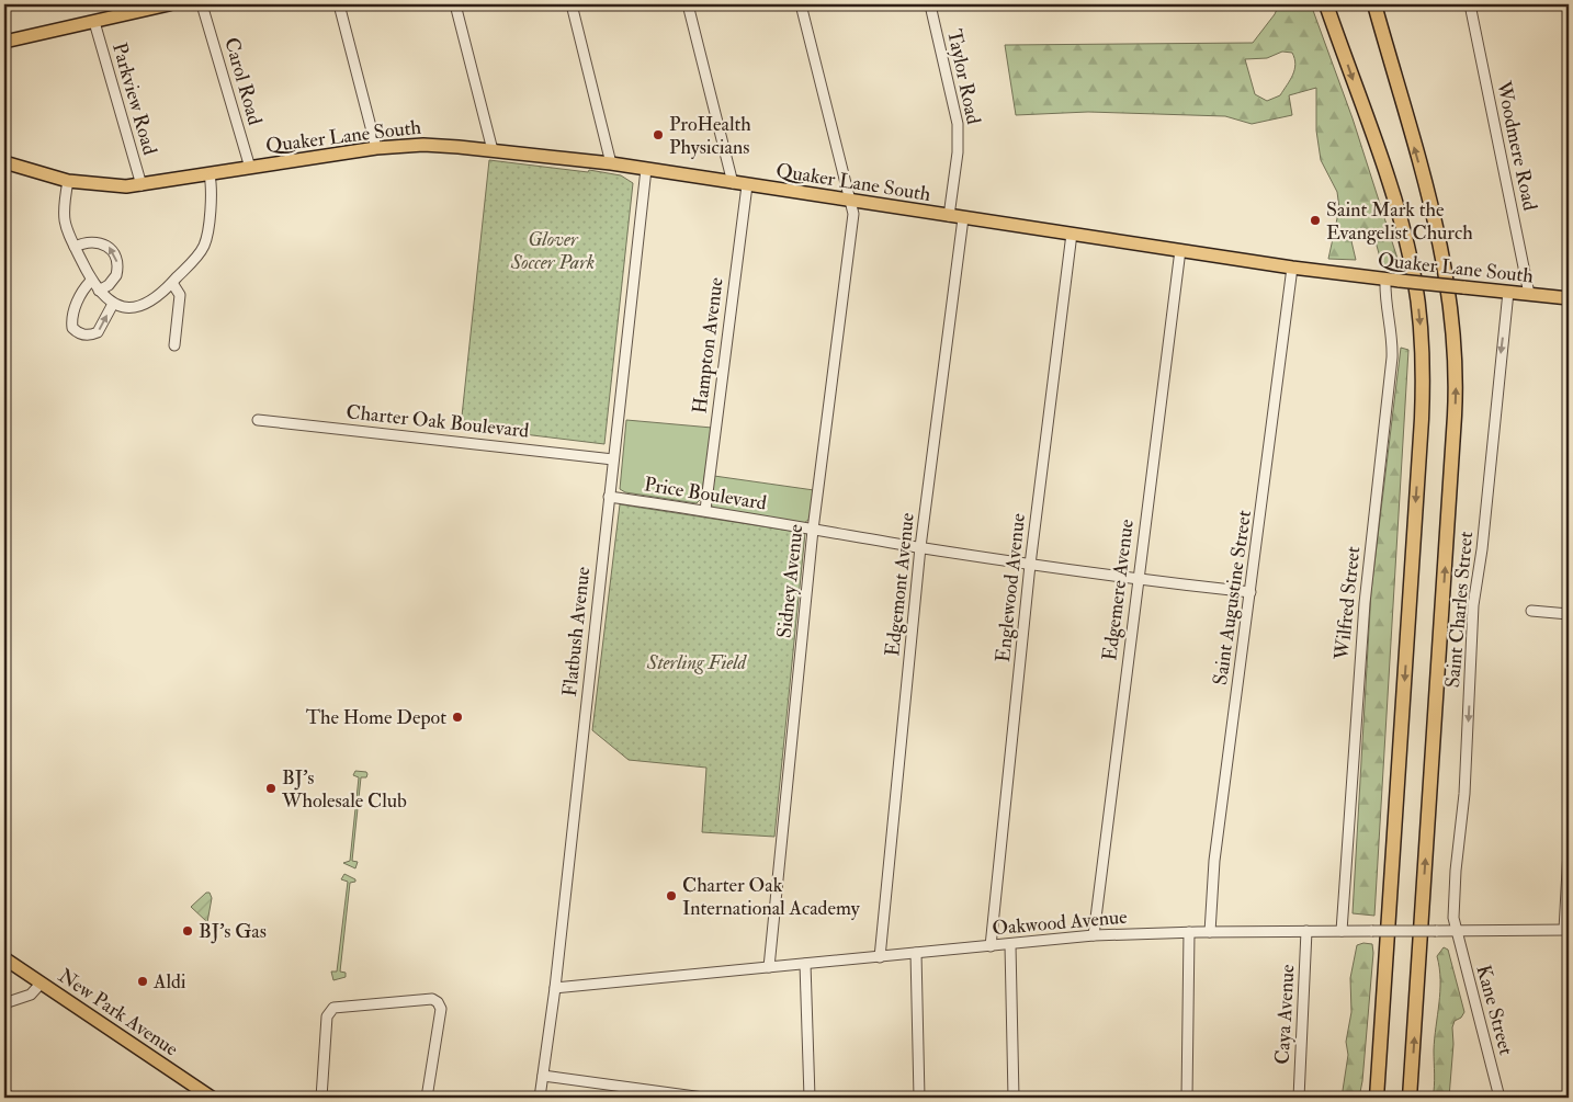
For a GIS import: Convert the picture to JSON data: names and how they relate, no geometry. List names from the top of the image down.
{
  "streets": {
    "main road": ["Quaker Lane South", "New Park Avenue"],
    "street": [
      "Taylor Road",
      "Carol Road",
      "Parkview Road",
      "Woodmere Road",
      "Hampton Avenue",
      "Charter Oak Boulevard",
      "Price Boulevard",
      "Sidney Avenue",
      "Edgemont Avenue",
      "Englewood Avenue",
      "Edgemere Avenue",
      "Saint Augustine Street",
      "Wilfred Street",
      "Saint Charles Street",
      "Flatbush Avenue",
      "Oakwood Avenue",
      "Kane Street",
      "Caya Avenue"
    ]
  },
  "crossings": [
    ["Taylor Road", "Quaker Lane South"],
    ["Carol Road", "Quaker Lane South"],
    ["Parkview Road", "Quaker Lane South"],
    ["Quaker Lane South", "Woodmere Road"],
    ["Quaker Lane South", "Hampton Avenue"],
    ["Quaker Lane South", "Sidney Avenue"],
    ["Quaker Lane South", "Edgemont Avenue"],
    ["Quaker Lane South", "Englewood Avenue"],
    ["Quaker Lane South", "Edgemere Avenue"],
    ["Quaker Lane South", "Saint Augustine Street"],
    ["Quaker Lane South", "Wilfred Street"],
    ["Quaker Lane South", "Saint Charles Street"],
    ["Quaker Lane South", "Flatbush Avenue"],
    ["Hampton Avenue", "Price Boulevard"],
    ["Charter Oak Boulevard", "Flatbush Avenue"],
    ["Price Boulevard", "Sidney Avenue"],
    ["Price Boulevard", "Edgemont Avenue"],
    ["Price Boulevard", "Englewood Avenue"],
    ["Price Boulevard", "Edgemere Avenue"],
    ["Price Boulevard", "Saint Augustine Street"],
    ["Price Boulevard", "Flatbush Avenue"],
    ["Sidney Avenue", "Oakwood Avenue"],
    ["Edgemont Avenue", "Oakwood Avenue"],
    ["Englewood Avenue", "Oakwood Avenue"],
    ["Edgemere Avenue", "Oakwood Avenue"],
    ["Saint Augustine Street", "Oakwood Avenue"],
    ["Wilfred Street", "Oakwood Avenue"],
    ["Saint Charles Street", "Oakwood Avenue"],
    ["Saint Charles Street", "Kane Street"],
    ["Flatbush Avenue", "Oakwood Avenue"],
    ["Oakwood Avenue", "Kane Street"],
    ["Oakwood Avenue", "Caya Avenue"]
  ],
  "one_way": ["Saint Charles Street"],
  "parks": ["Glover Soccer Park", "Sterling Field"],
  "places": [
    "ProHealth Physicians",
    "Saint Mark the Evangelist Church",
    "The Home Depot",
    "BJ's Wholesale Club",
    "Charter Oak International Academy",
    "BJ's Gas",
    "Aldi"
  ]
}
